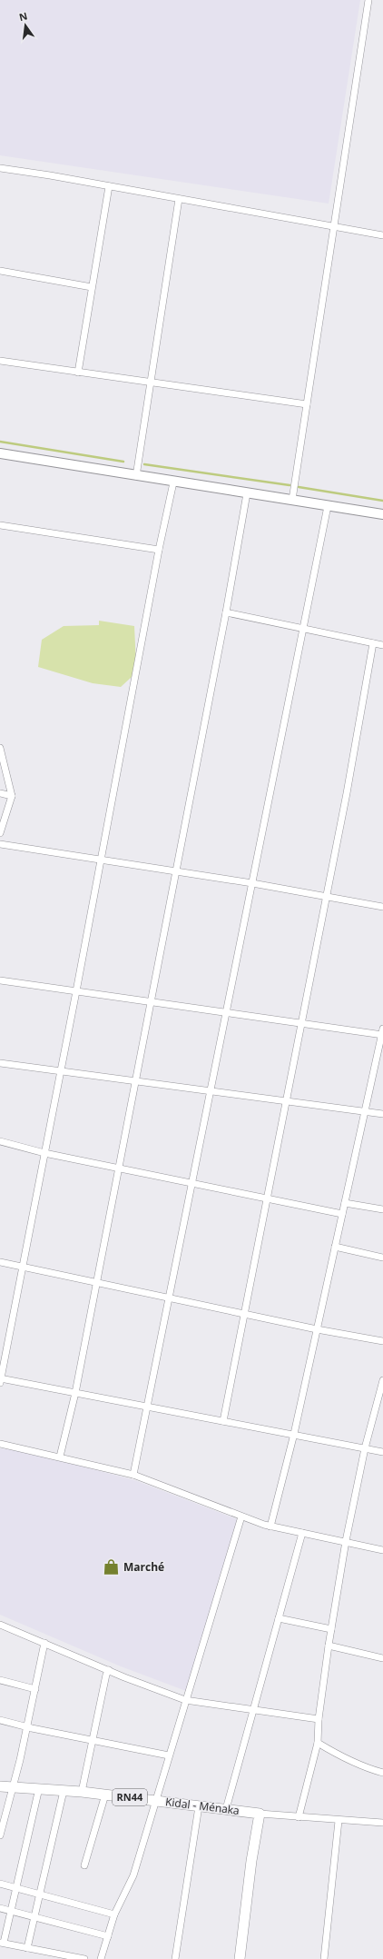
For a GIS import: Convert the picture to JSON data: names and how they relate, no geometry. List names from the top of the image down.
{
  "streets": {
    "main road": ["RN44", "Kidal - Ménaka"]
  },
  "places": {
    "shop": ["Marché"]
  },
  "north": "top"
}
